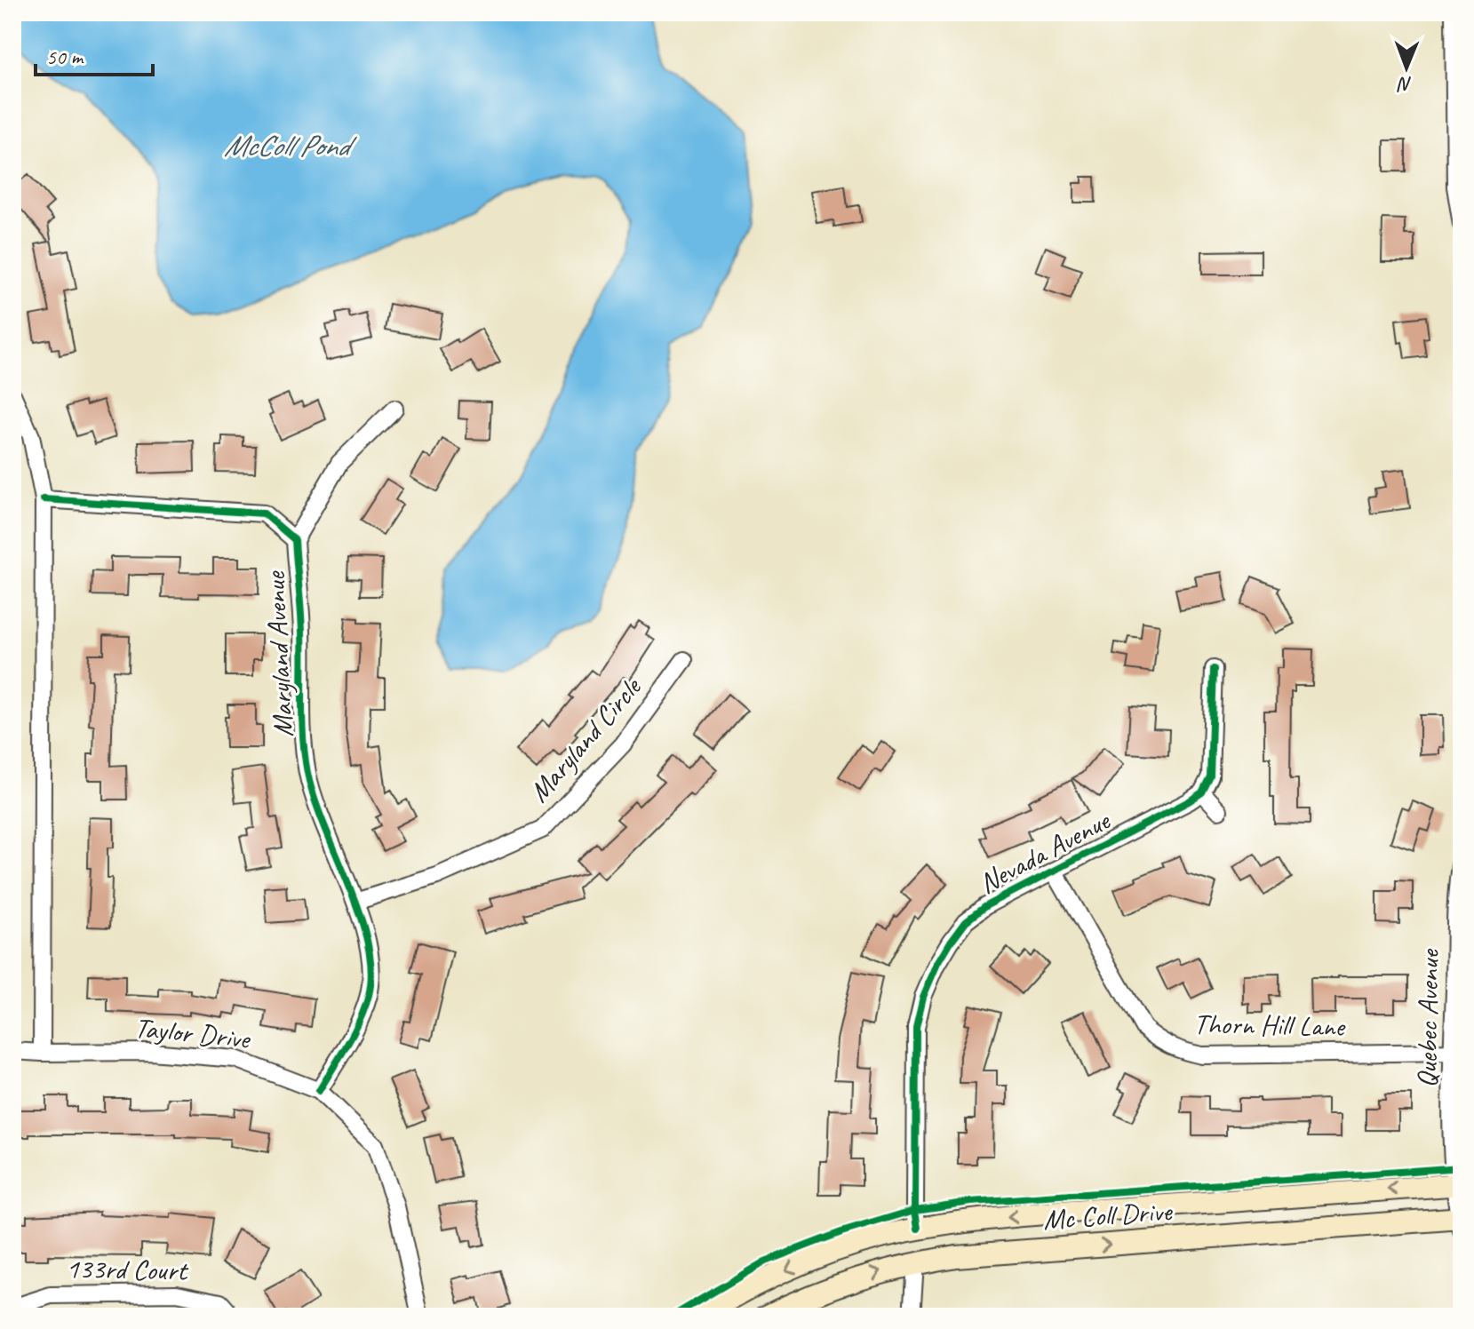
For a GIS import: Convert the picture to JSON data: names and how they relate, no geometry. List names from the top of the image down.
{
  "streets": {
    "main road": ["Mc Coll Drive"],
    "street": [
      "Maryland Avenue",
      "Maryland Circle",
      "Nevada Avenue",
      "Quebec Avenue",
      "Thorn Hill Lane",
      "Taylor Drive",
      "133rd Court"
    ]
  },
  "crossings": [
    ["Maryland Avenue", "Maryland Circle"],
    ["Maryland Avenue", "Taylor Drive"],
    ["Nevada Avenue", "Thorn Hill Lane"],
    ["Nevada Avenue", "Mc Coll Drive"],
    ["Quebec Avenue", "Thorn Hill Lane"],
    ["Quebec Avenue", "Mc Coll Drive"]
  ],
  "water": ["McColl Pond"],
  "scale_bar": "50 m",
  "north": "bottom"
}
